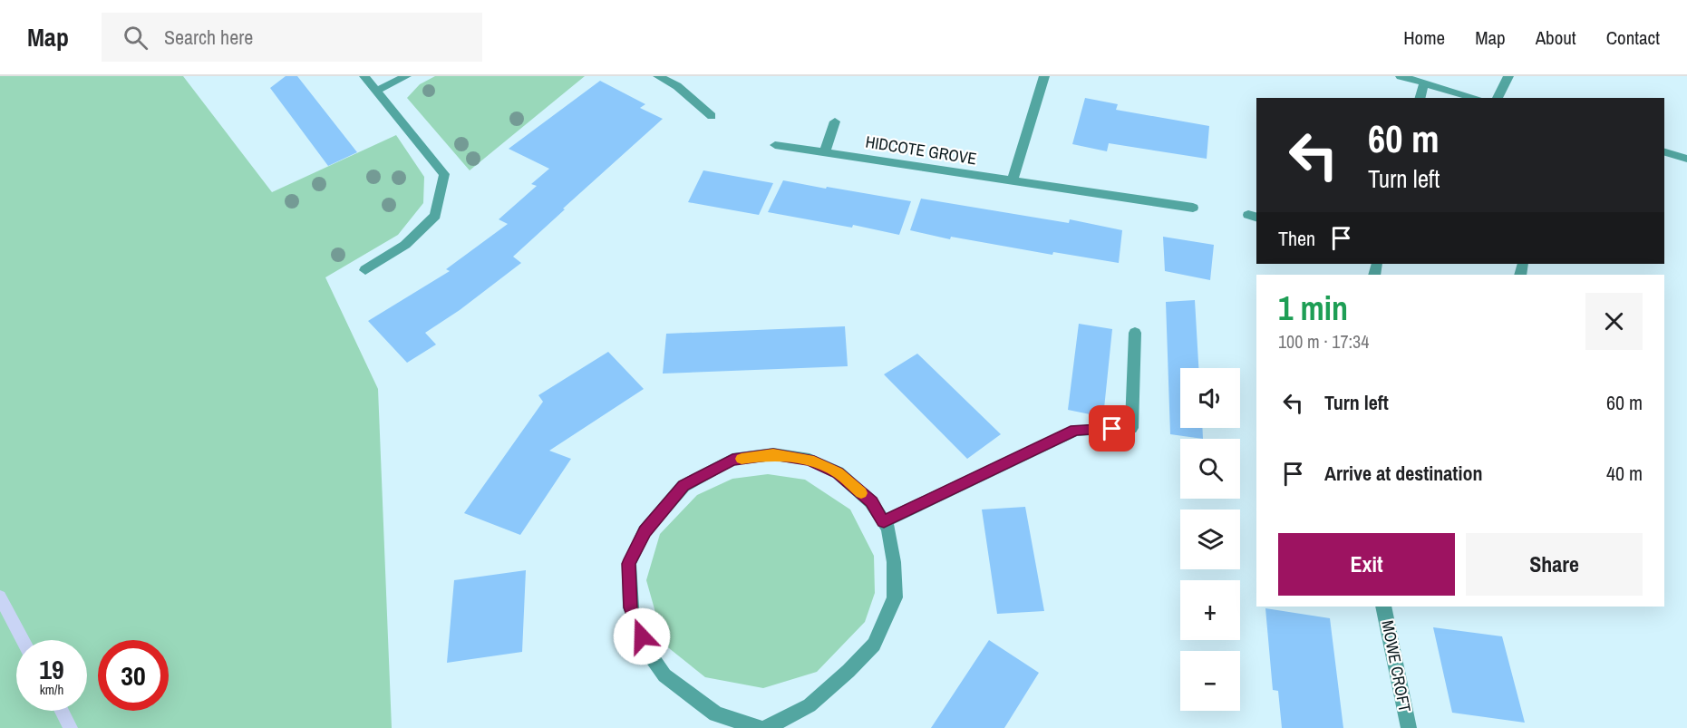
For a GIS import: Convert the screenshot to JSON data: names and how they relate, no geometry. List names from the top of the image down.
{
  "streets": {
    "street": ["HIDCOTE GROVE", "MOWE CROFT"]
  },
  "page": {
    "header": "Map",
    "search": "Search here",
    "nav": [
      "Home",
      "Map",
      "About",
      "Contact"
    ],
    "turn": ["60 m", "Turn left"],
    "then": "Then",
    "heading": ["1 min", "100 m · 17:34"],
    "list": [
      {
        "name": "Turn left",
        "value": "60 m"
      },
      {
        "name": "Arrive at destination",
        "value": "40 m"
      }
    ],
    "map_buttons": ["+", "−"],
    "buttons": ["Exit", "Share"],
    "speed": "19 km/h",
    "limit": "30"
  }
}
